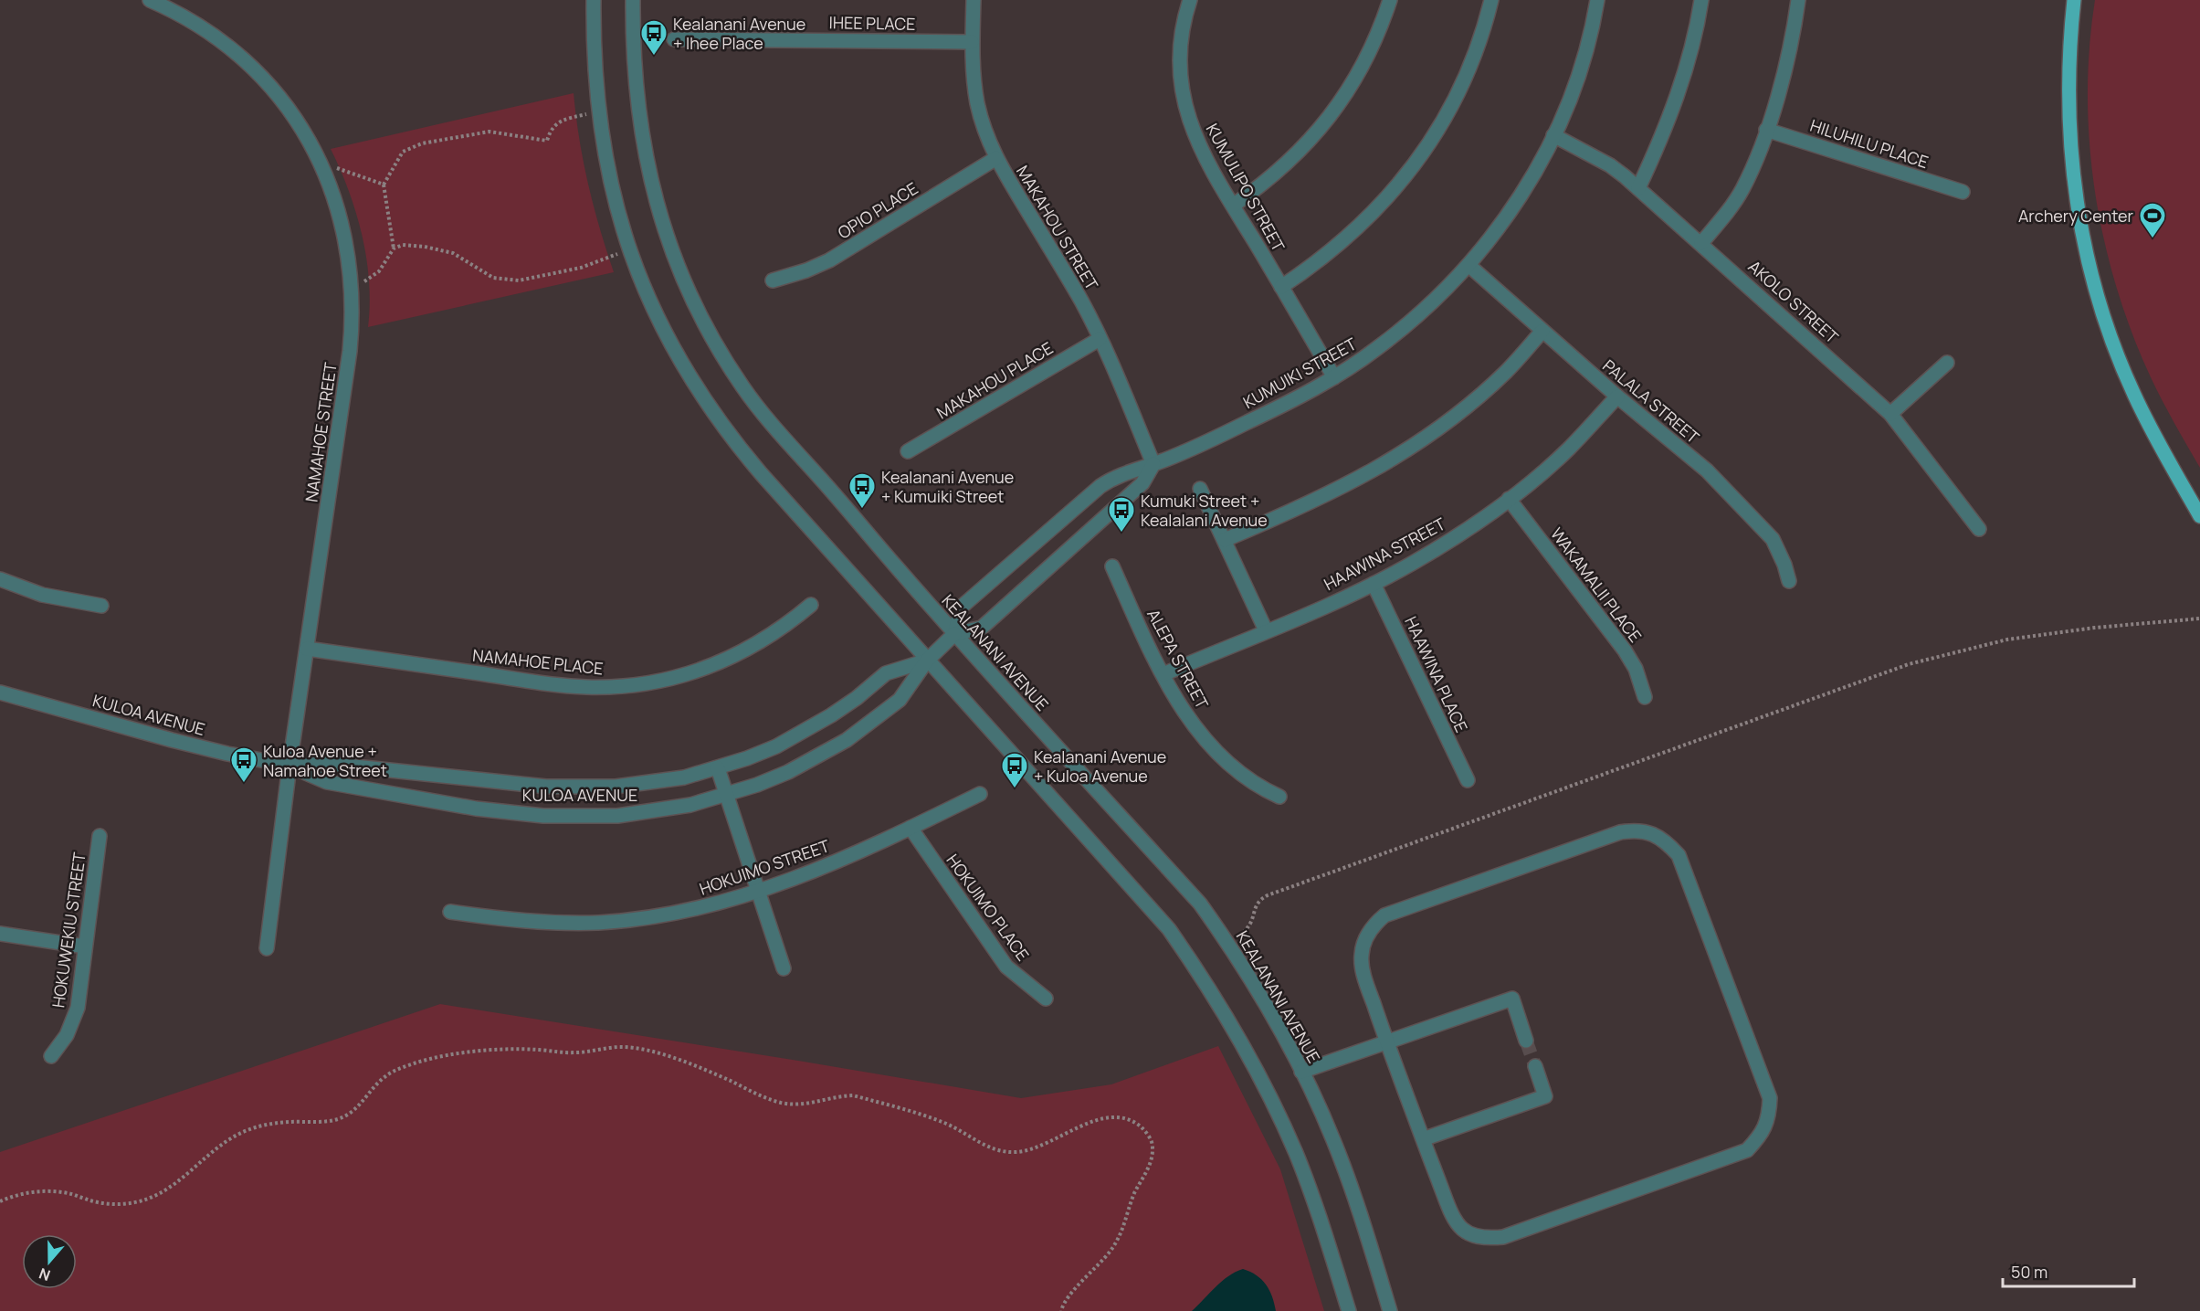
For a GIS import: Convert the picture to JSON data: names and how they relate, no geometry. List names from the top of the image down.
{
  "streets": {
    "street": [
      "IHEE PLACE",
      "HILUHILU PLACE",
      "KUMULIPO STREET",
      "OPIO PLACE",
      "MAKAHOU STREET",
      "AKOLO STREET",
      "KUMUIKI STREET",
      "MAKAHOU PLACE",
      "PALALA STREET",
      "NAMAHOE STREET",
      "HAAWINA STREET",
      "WAKAMALII PLACE",
      "KEALANANI AVENUE",
      "ALEPA STREET",
      "NAMAHOE PLACE",
      "HAAWINA PLACE",
      "KULOA AVENUE",
      "HOKUIMO STREET",
      "HOKUIMO PLACE",
      "HOKUWEKIU STREET"
    ]
  },
  "crossings": [
    ["IHEE PLACE", "MAKAHOU STREET"],
    ["KUMULIPO STREET", "KUMUIKI STREET"],
    ["OPIO PLACE", "MAKAHOU STREET"],
    ["MAKAHOU STREET", "KUMUIKI STREET"],
    ["MAKAHOU STREET", "MAKAHOU PLACE"],
    ["AKOLO STREET", "KUMUIKI STREET"],
    ["KUMUIKI STREET", "PALALA STREET"],
    ["KUMUIKI STREET", "KEALANANI AVENUE"],
    ["KUMUIKI STREET", "KULOA AVENUE"],
    ["PALALA STREET", "HAAWINA STREET"],
    ["NAMAHOE STREET", "NAMAHOE PLACE"],
    ["NAMAHOE STREET", "KULOA AVENUE"],
    ["HAAWINA STREET", "WAKAMALII PLACE"],
    ["HAAWINA STREET", "ALEPA STREET"],
    ["HAAWINA STREET", "HAAWINA PLACE"],
    ["KEALANANI AVENUE", "KULOA AVENUE"],
    ["HOKUIMO STREET", "HOKUIMO PLACE"]
  ],
  "places": {
    "bus stop": [
      "Kealanani Avenue + Ihee Place",
      "Kealanani Avenue + Kumuiki Street",
      "Kumuki Street + Kealalani Avenue",
      "Kuloa Avenue + Namahoe Street",
      "Kealanani Avenue + Kuloa Avenue"
    ],
    "sports": ["Archery Center"]
  },
  "scale_bar": "50 m",
  "north": "bottom"
}
